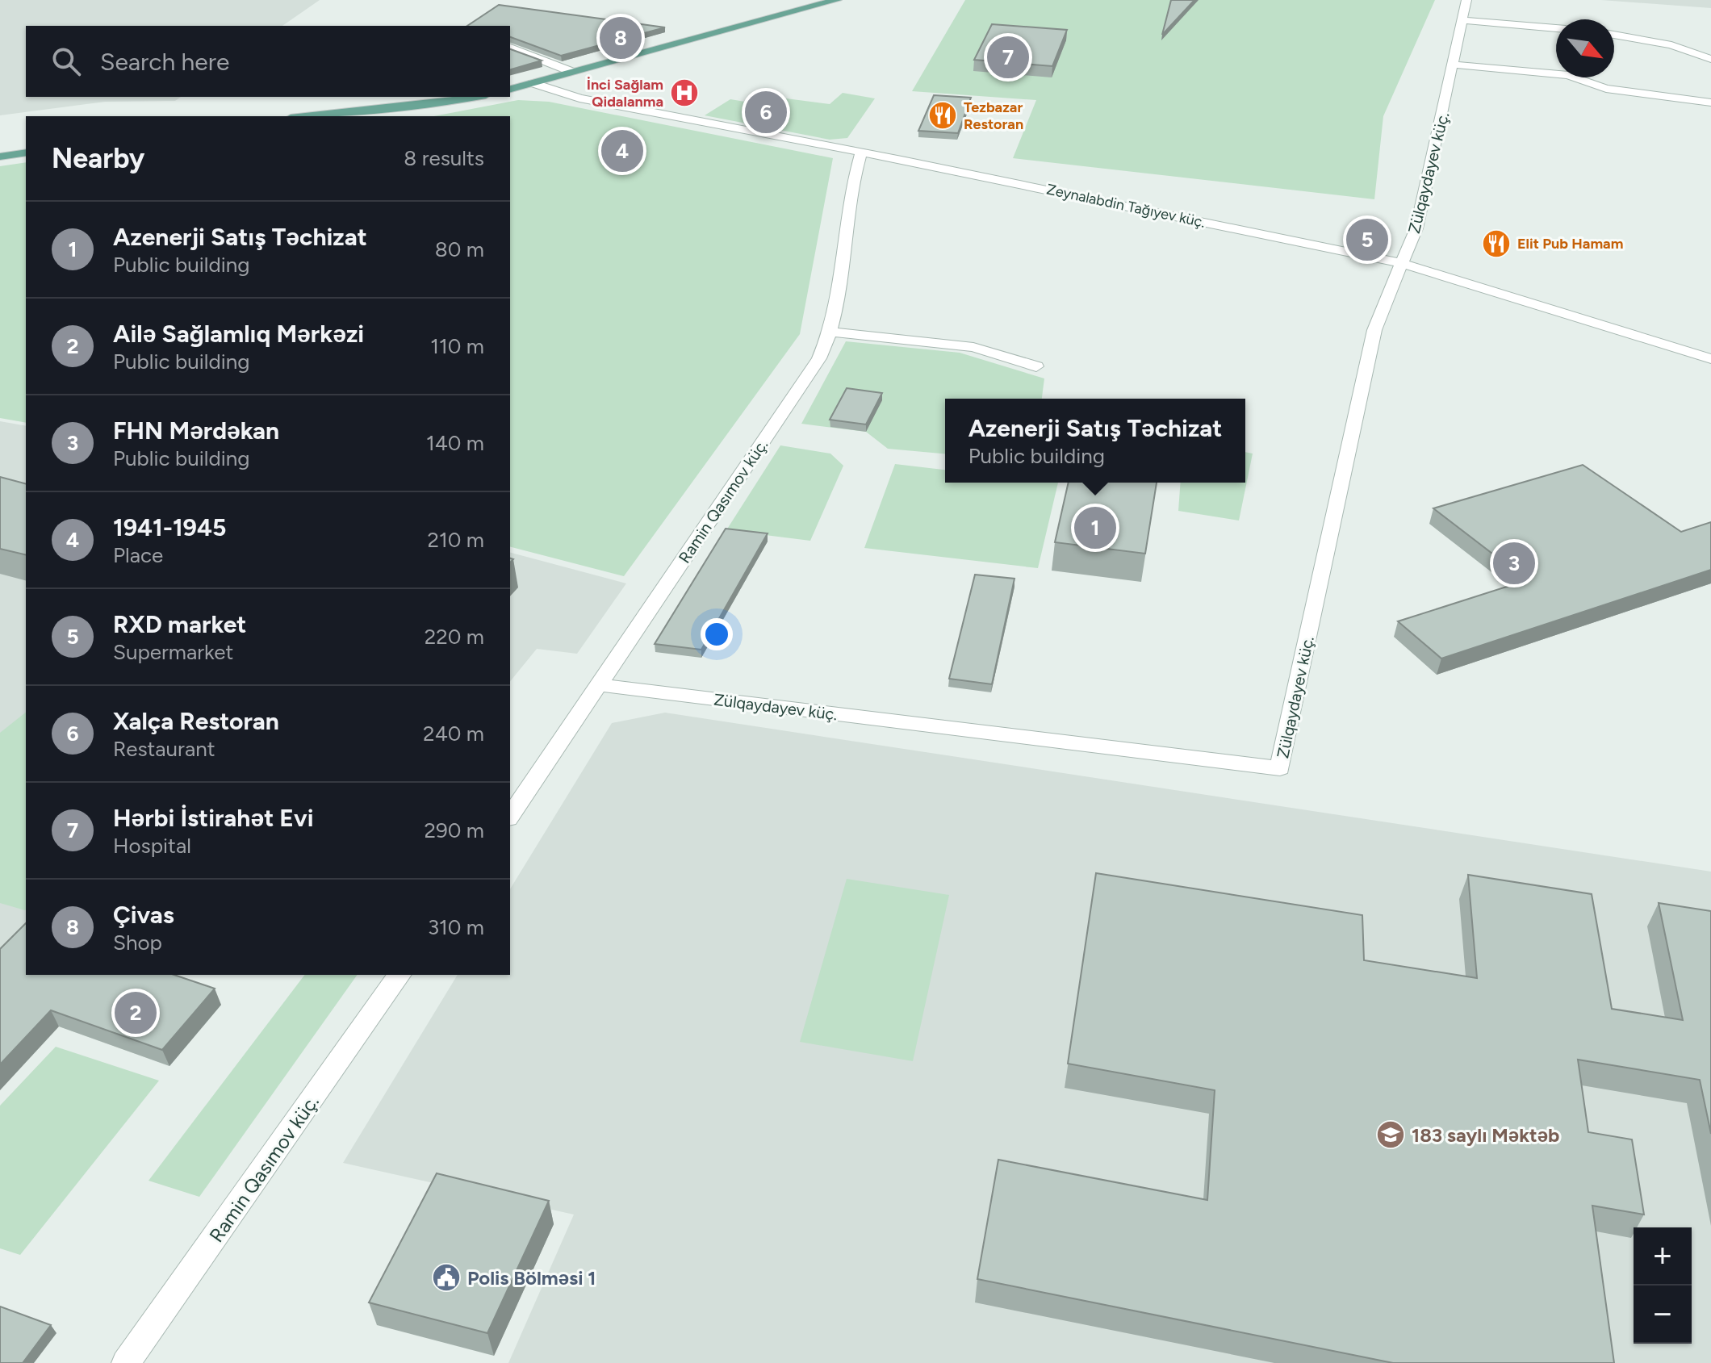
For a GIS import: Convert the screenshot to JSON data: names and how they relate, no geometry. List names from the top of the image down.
{
  "streets": {
    "street": ["Zülqaydayev küç.", "Zeynalabdin Tağıyev küç.", "Ramin Qasımov küç."]
  },
  "crossings": [
    ["Zülqaydayev küç.", "Zeynalabdin Tağıyev küç."],
    ["Zülqaydayev küç.", "Ramin Qasımov küç."],
    ["Zeynalabdin Tağıyev küç.", "Ramin Qasımov küç."]
  ],
  "places": {
    "hospital": ["İnci Sağlam Qidalanma"],
    "restaurant": ["Tezbazar Restoran", "Elit Pub Hamam"],
    "school or university": ["183 saylı Məktəb"],
    "public building": ["Polis Bölməsi 1"]
  },
  "north": "bottom right",
  "page": {
    "pins": [
      "8",
      "7",
      "6",
      "4",
      "5",
      "1",
      "3",
      "2"
    ],
    "search": "Search here",
    "heading": ["Nearby", "8 results"],
    "list": [
      {
        "mark": "1",
        "name": "Azenerji Satış Təchizat",
        "note": "Public building",
        "value": "80 m"
      },
      {
        "mark": "2",
        "name": "Ailə Sağlamlıq Mərkəzi",
        "note": "Public building",
        "value": "110 m"
      },
      {
        "mark": "3",
        "name": "FHN Mərdəkan",
        "note": "Public building",
        "value": "140 m"
      },
      {
        "mark": "4",
        "name": "1941-1945",
        "note": "Place",
        "value": "210 m"
      },
      {
        "mark": "5",
        "name": "RXD market",
        "note": "Supermarket",
        "value": "220 m"
      },
      {
        "mark": "6",
        "name": "Xalça Restoran",
        "note": "Restaurant",
        "value": "240 m"
      },
      {
        "mark": "7",
        "name": "Hərbi İstirahət Evi",
        "note": "Hospital",
        "value": "290 m"
      },
      {
        "mark": "8",
        "name": "Çivas",
        "note": "Shop",
        "value": "310 m"
      }
    ],
    "popup": ["Azenerji Satış Təchizat", "Public building"],
    "map_buttons": ["+", "−"]
  }
}
